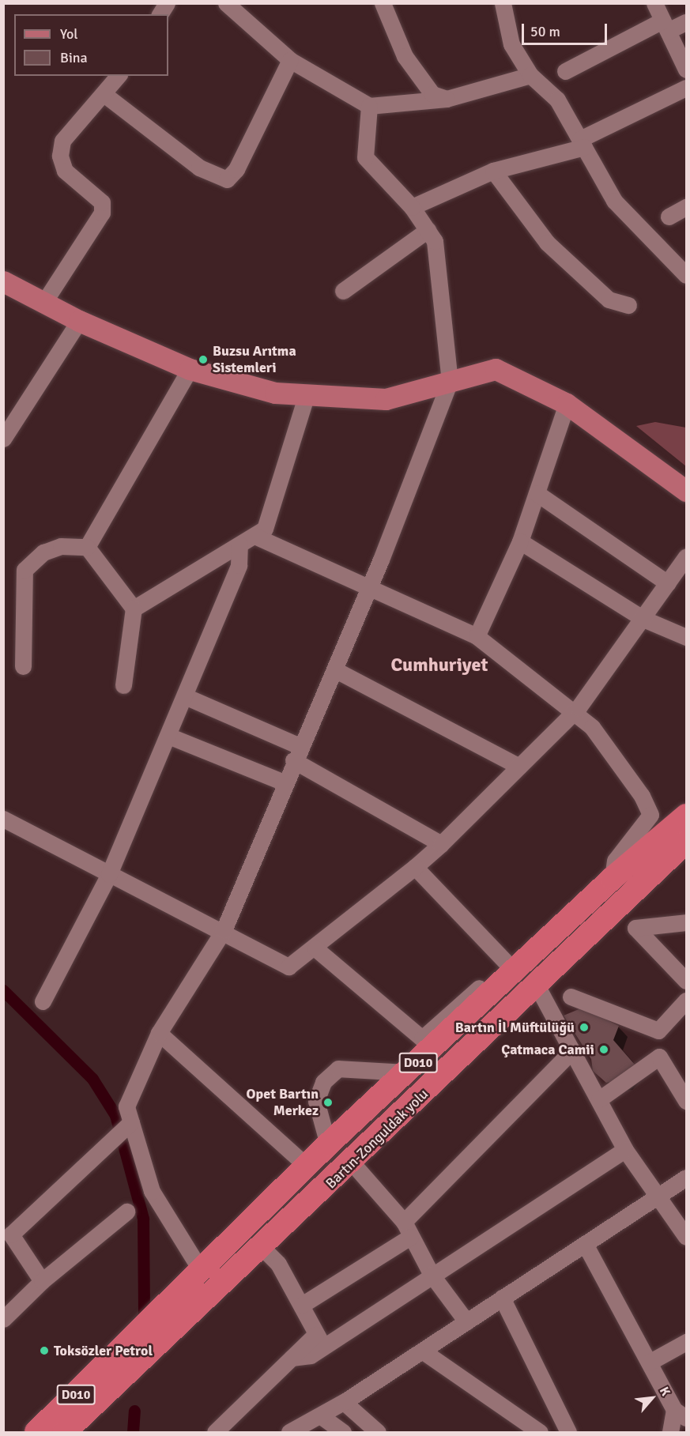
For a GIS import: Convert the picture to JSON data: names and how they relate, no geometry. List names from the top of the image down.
{
  "streets": {
    "highway": ["D010", "Bartın-Zonguldak yolu"]
  },
  "districts": ["Cumhuriyet"],
  "places": [
    "Buzsu Arıtma Sistemleri",
    "Bartın İl Müftülüğü",
    "Çatmaca Camii",
    "Opet Bartın Merkez",
    "Toksözler Petrol"
  ],
  "legend": ["Yol", "Bina"],
  "scale_bar": "50 m",
  "north": "top right"
}
